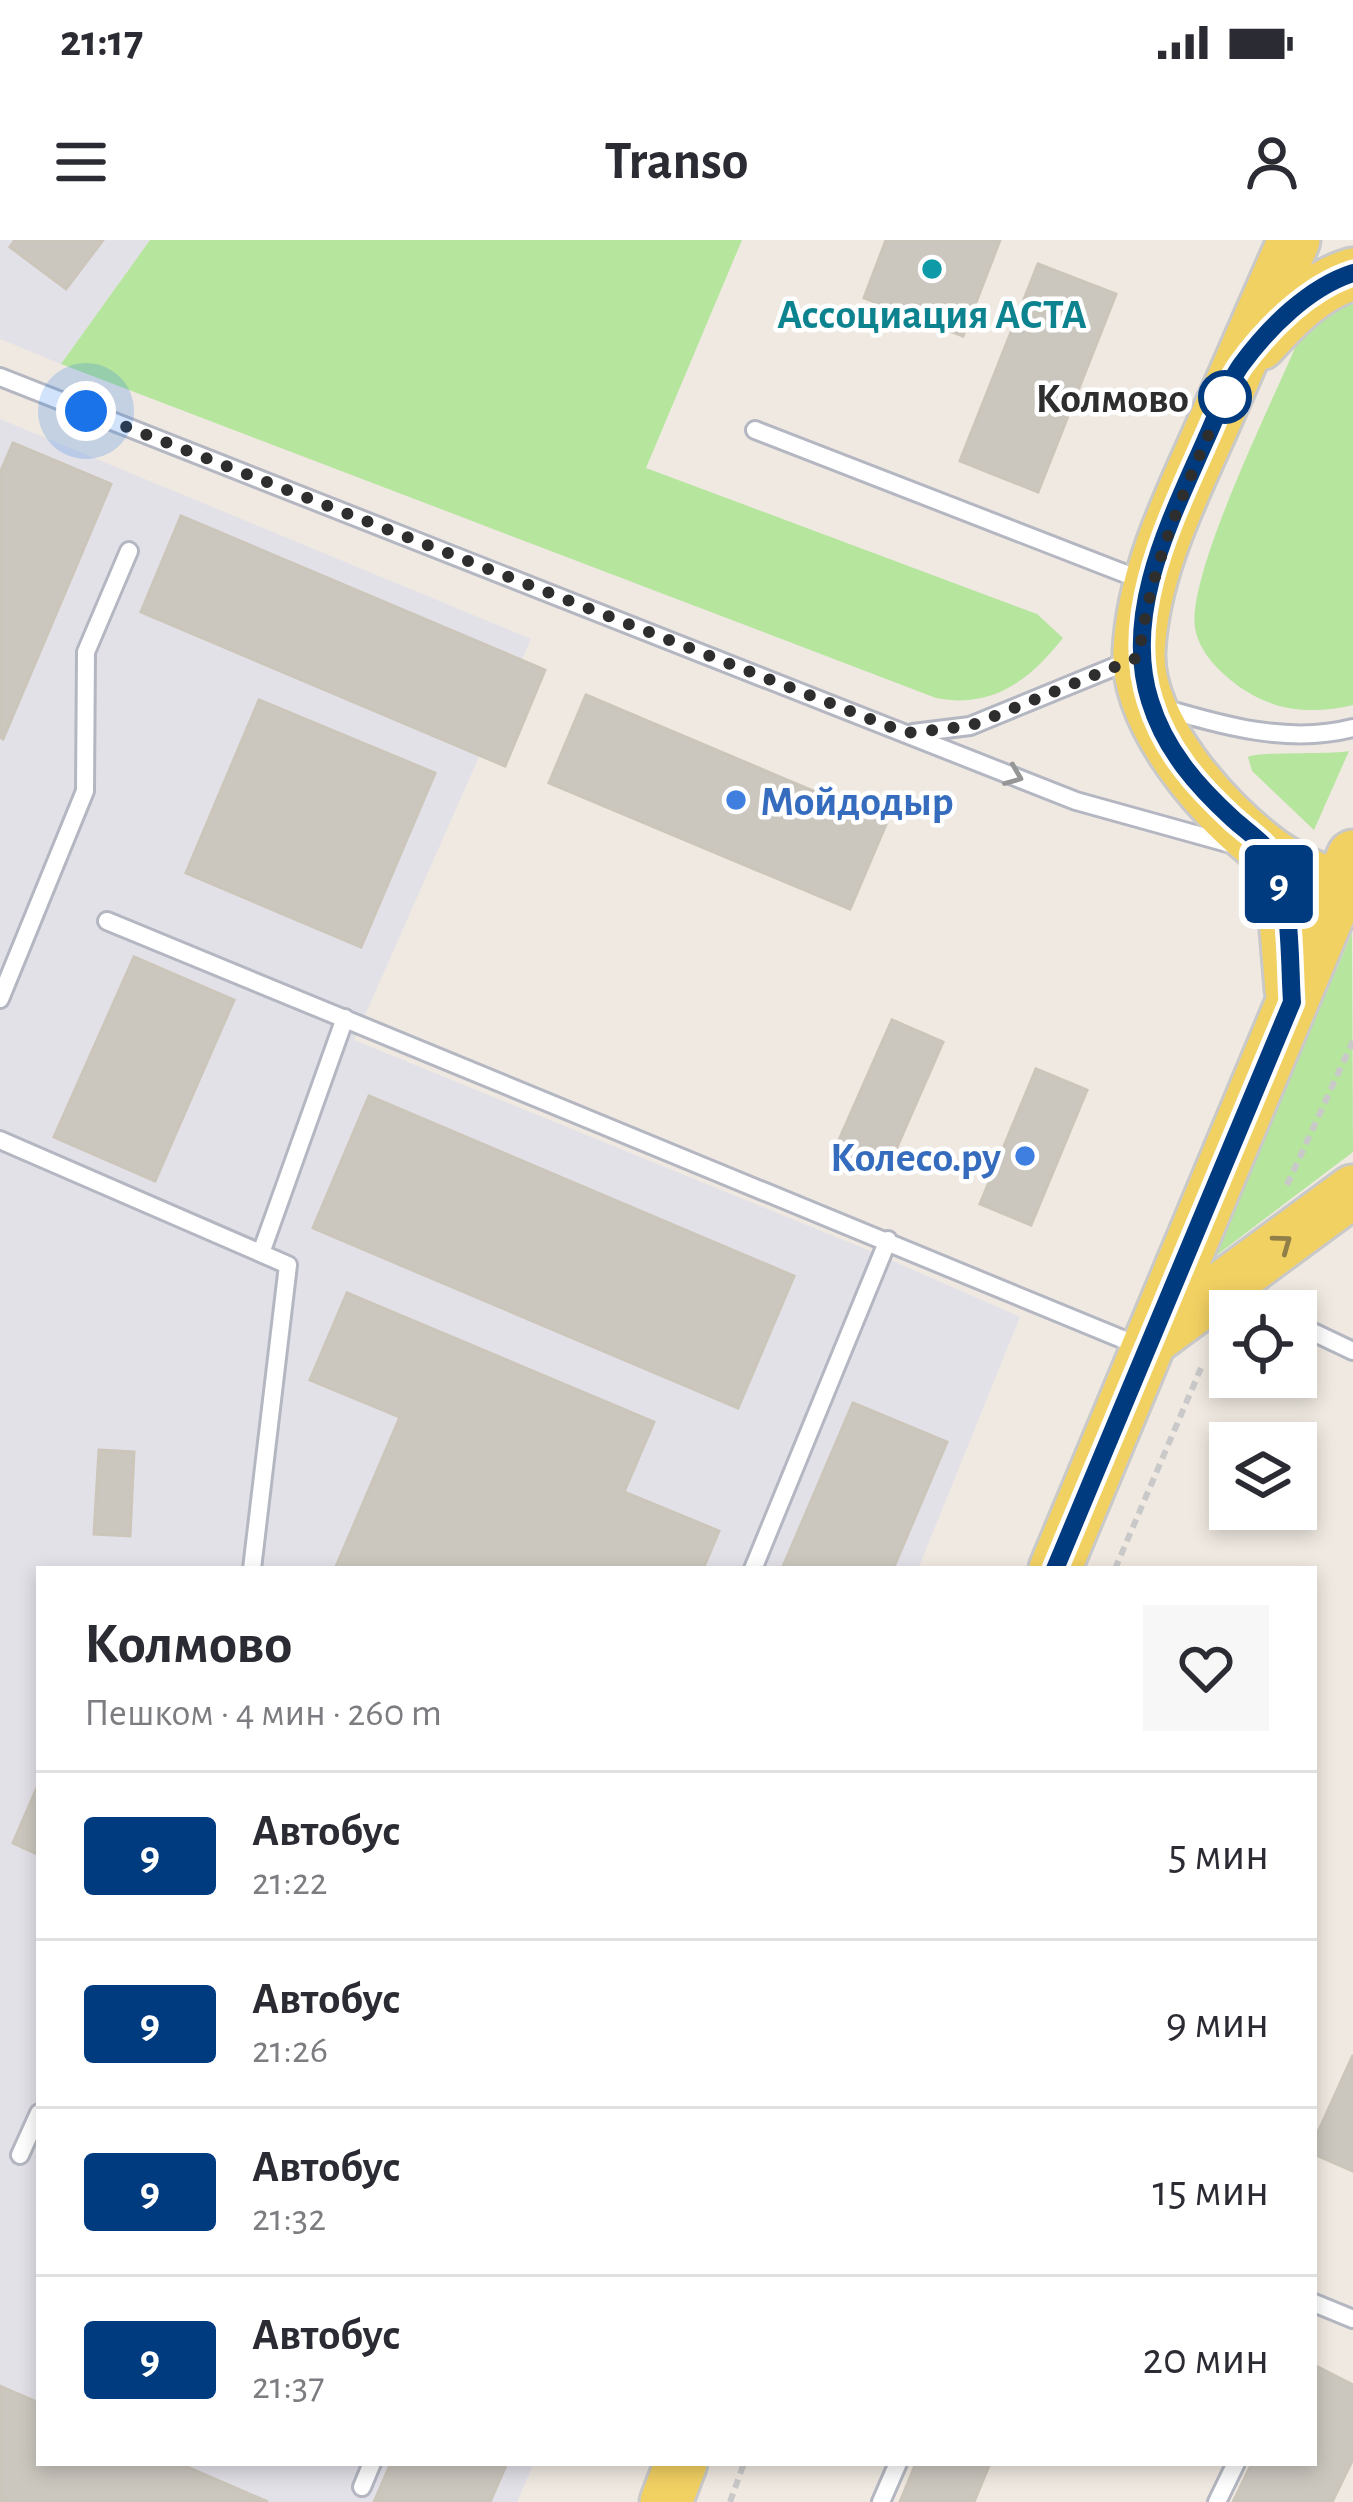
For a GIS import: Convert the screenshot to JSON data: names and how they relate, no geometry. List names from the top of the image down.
{
  "places": [
    "Ассоциация АСТА",
    "Колмово",
    "Мойдодыр",
    "Колесо.ру"
  ],
  "lines": ["bus line 9"],
  "page": {
    "status": "21:17",
    "header": "Transo",
    "on_map": "9",
    "heading": ["Колмово", "Пешком · 4 мин · 260 m"],
    "list": [
      {
        "mark": "9",
        "name": "Автобус",
        "note": "21:22",
        "value": "5 мин"
      },
      {
        "mark": "9",
        "name": "Автобус",
        "note": "21:26",
        "value": "9 мин"
      },
      {
        "mark": "9",
        "name": "Автобус",
        "note": "21:32",
        "value": "15 мин"
      },
      {
        "mark": "9",
        "name": "Автобус",
        "note": "21:37",
        "value": "20 мин"
      }
    ]
  }
}
